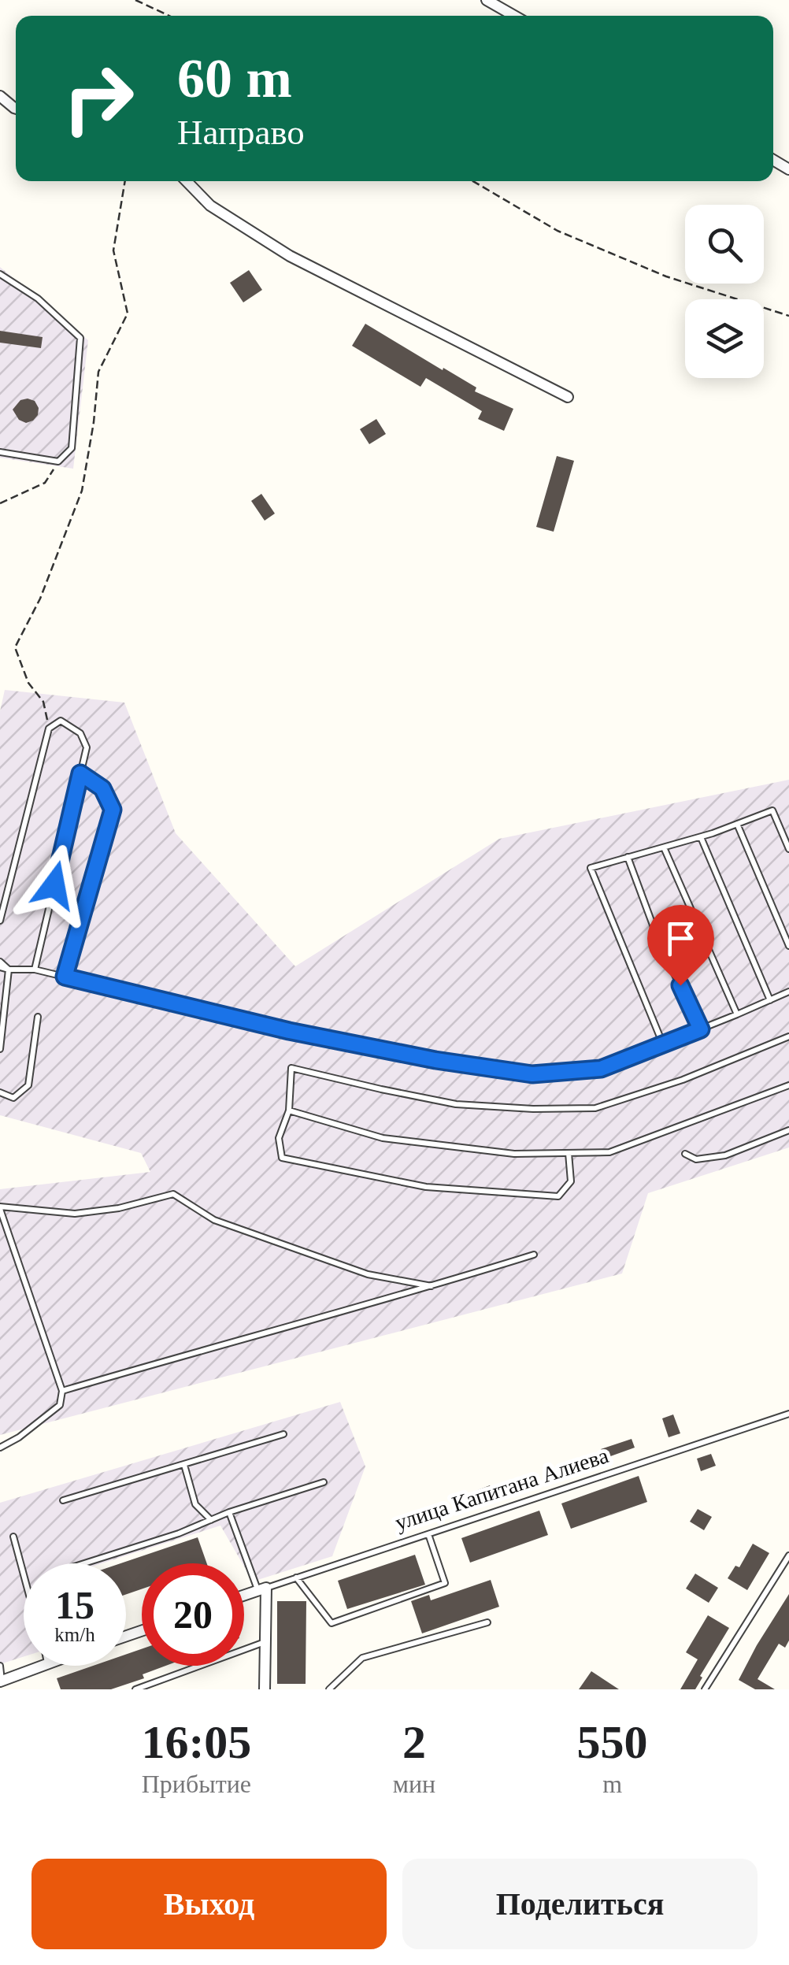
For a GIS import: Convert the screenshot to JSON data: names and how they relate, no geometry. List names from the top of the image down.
{
  "streets": {
    "street": ["улица Капитана Алиева"]
  },
  "page": {
    "turn": ["60 m", "Направо"],
    "speed": "15 km/h",
    "limit": "20",
    "eta": [
      "16:05",
      "Прибытие",
      "2",
      "мин",
      "550",
      "m"
    ],
    "buttons": ["Выход", "Поделиться"]
  }
}
